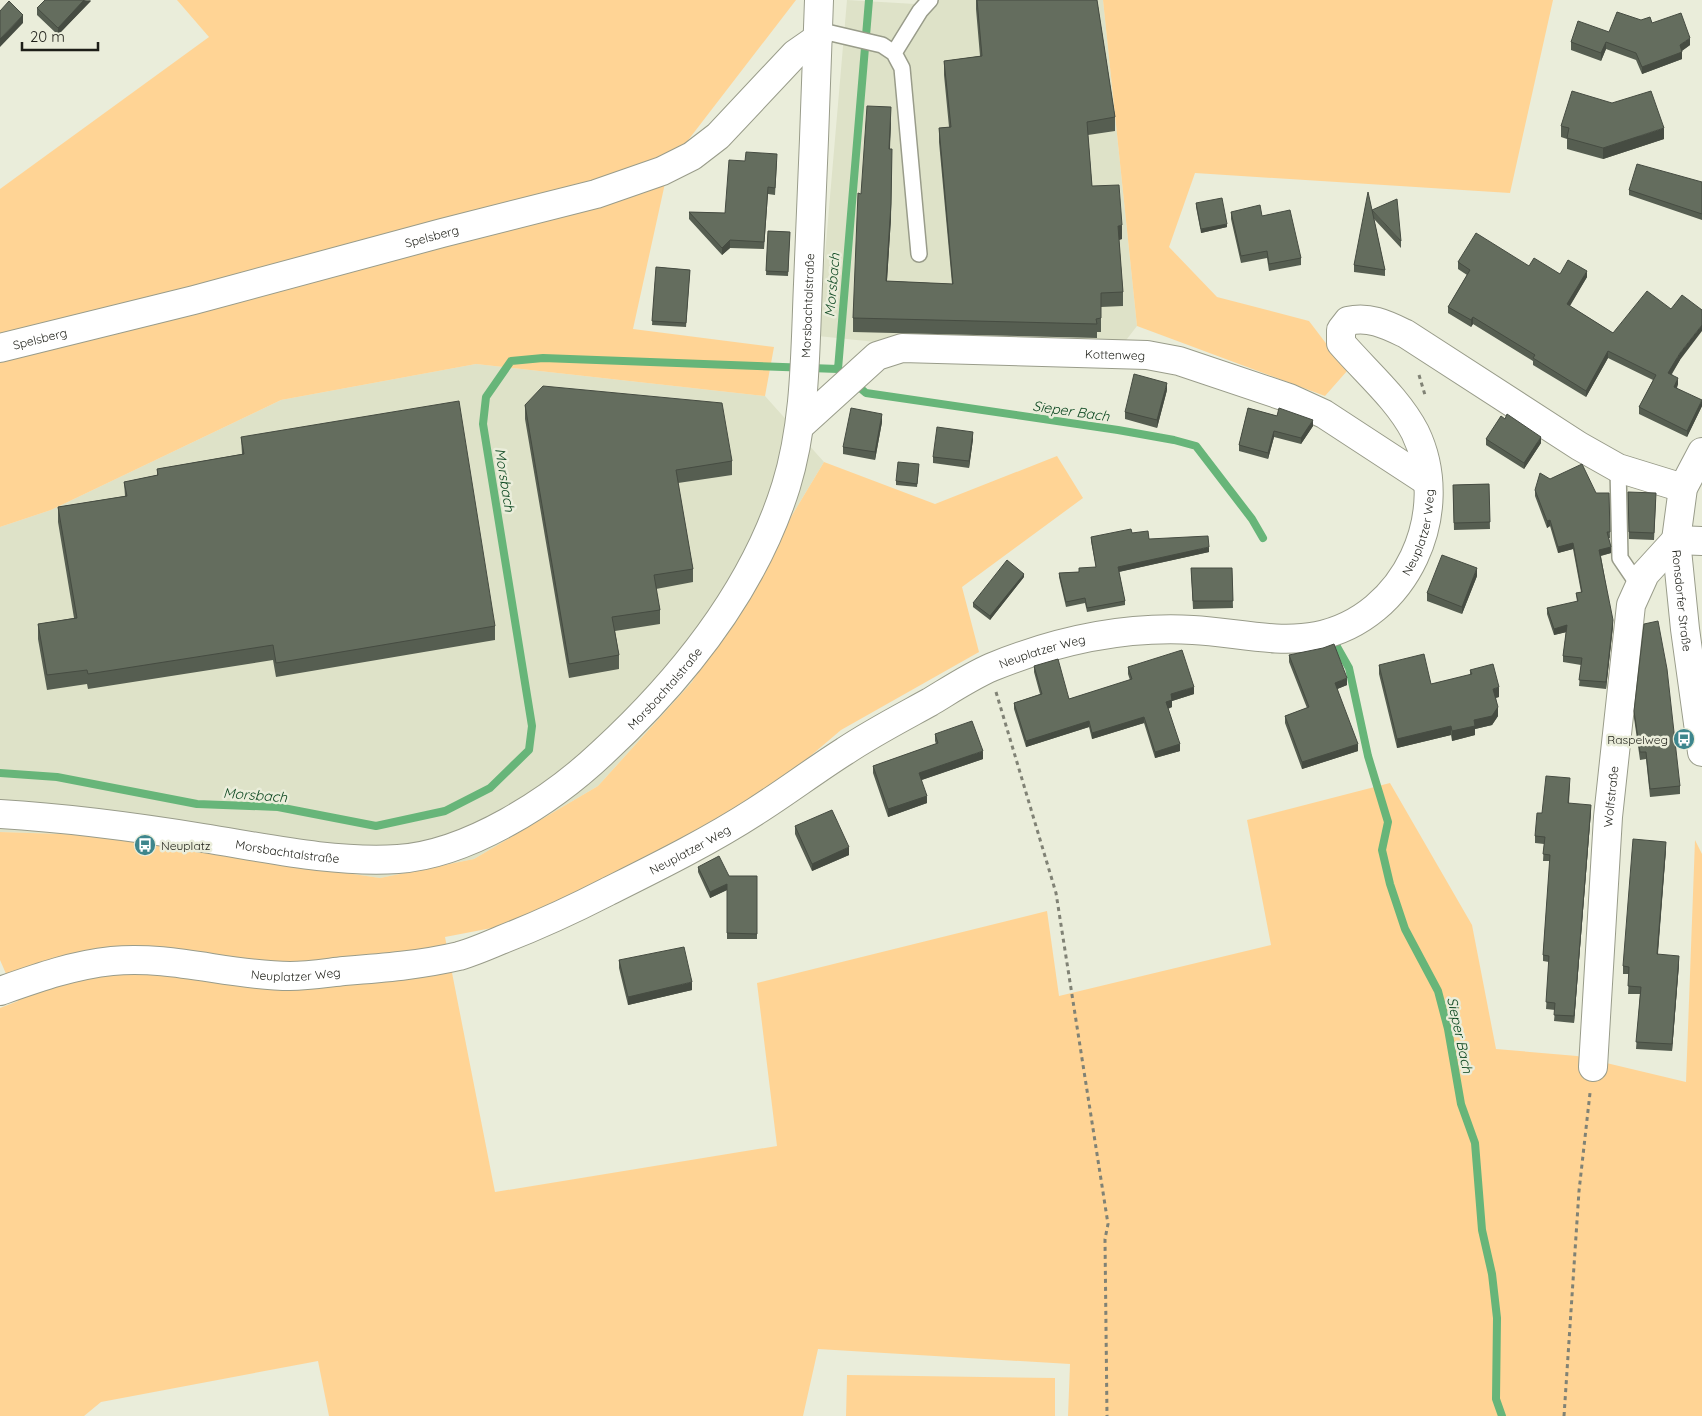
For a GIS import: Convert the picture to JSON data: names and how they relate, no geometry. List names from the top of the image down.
{
  "streets": {
    "street": [
      "Spelsberg",
      "Morsbachtalstraße",
      "Kottenweg",
      "Neuplatzer Weg",
      "Ronsdorfer Straße",
      "Wolfstraße"
    ]
  },
  "crossings": [
    ["Spelsberg", "Morsbachtalstraße"],
    ["Morsbachtalstraße", "Kottenweg"],
    ["Kottenweg", "Neuplatzer Weg"],
    ["Neuplatzer Weg", "Ronsdorfer Straße"],
    ["Ronsdorfer Straße", "Wolfstraße"]
  ],
  "water": ["Morsbach", "Sieper Bach"],
  "places": {
    "bus stop": ["Raspelweg", "Neuplatz"]
  },
  "scale_bar": "20 m"
}
